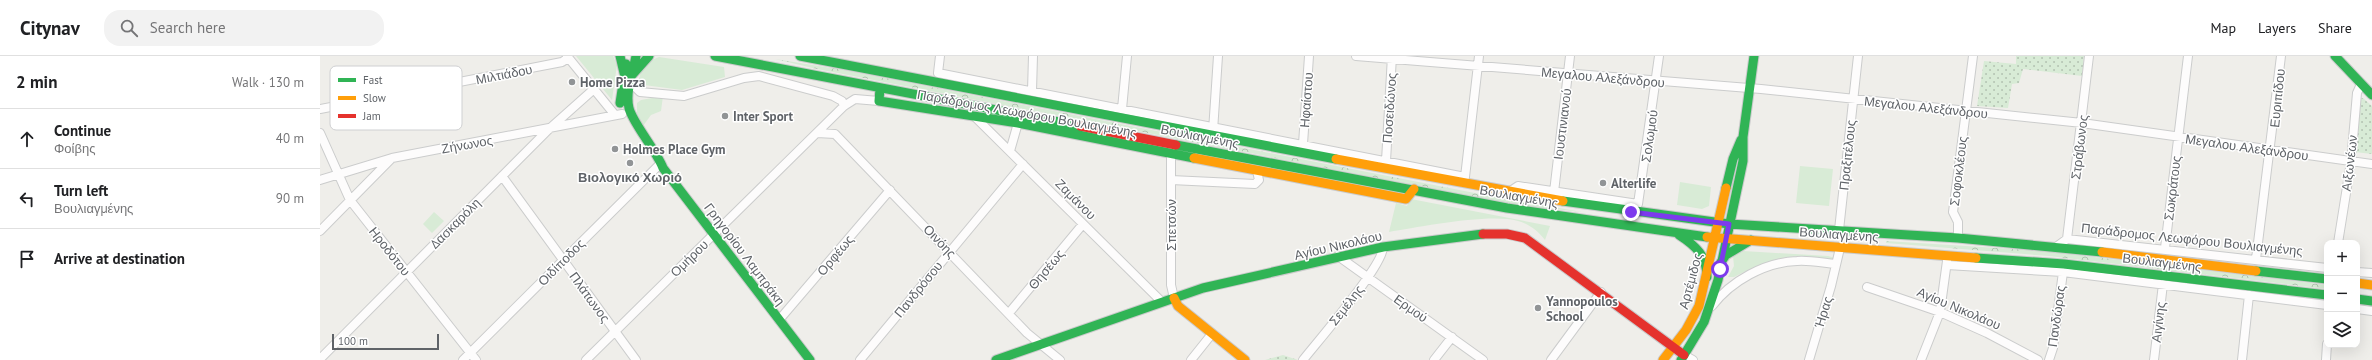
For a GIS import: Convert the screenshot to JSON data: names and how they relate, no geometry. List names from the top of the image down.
{
  "streets": {
    "main road": [
      "Παράδρομος Λεωφόρου Βουλιαγμένης",
      "Βουλιαγμένης",
      "Αγίου Νικολάου",
      "Γρηγορίου Λαμπράκη",
      "Αρτέμιδος"
    ],
    "street": [
      "Μιλτιάδου",
      "Μεγαλου Αλεξάνδρου",
      "Ευριπίδου",
      "Ηφαίστου",
      "Ποσειδώνος",
      "Ιουστινιανού",
      "Σολωμού",
      "Ζήνωνος",
      "Στράβωνος",
      "Πραξιτέλους",
      "Αιξωνέων",
      "Σοφοκλέους",
      "Σωκράτους",
      "Ζαμάνου",
      "Δασκαρόλη",
      "Σπετσών",
      "Οινόης",
      "Ηροδότου",
      "Ορφέως",
      "Ομήρου",
      "Οιδίποδος",
      "Θησέως",
      "Πανδρόσου",
      "Πλάτωνος",
      "Σεμέλης",
      "Ερμού",
      "Ήρας",
      "Πανδώρας",
      "Αιγίνης"
    ]
  },
  "crossings": [
    ["Μιλτιάδου", "Γρηγορίου Λαμπράκη"],
    ["Μεγαλου Αλεξάνδρου", "Ευριπίδου"],
    ["Μεγαλου Αλεξάνδρου", "Ποσειδώνος"],
    ["Μεγαλου Αλεξάνδρου", "Ιουστινιανού"],
    ["Μεγαλου Αλεξάνδρου", "Σολωμού"],
    ["Μεγαλου Αλεξάνδρου", "Στράβωνος"],
    ["Μεγαλου Αλεξάνδρου", "Πραξιτέλους"],
    ["Μεγαλου Αλεξάνδρου", "Αιξωνέων"],
    ["Μεγαλου Αλεξάνδρου", "Σοφοκλέους"],
    ["Μεγαλου Αλεξάνδρου", "Σωκράτους"],
    ["Ευριπίδου", "Παράδρομος Λεωφόρου Βουλιαγμένης"],
    ["Παράδρομος Λεωφόρου Βουλιαγμένης", "Βουλιαγμένης"],
    ["Παράδρομος Λεωφόρου Βουλιαγμένης", "Στράβωνος"],
    ["Παράδρομος Λεωφόρου Βουλιαγμένης", "Σωκράτους"],
    ["Παράδρομος Λεωφόρου Βουλιαγμένης", "Ζαμάνου"],
    ["Παράδρομος Λεωφόρου Βουλιαγμένης", "Σπετσών"],
    ["Ιουστινιανού", "Σολωμού"],
    ["Βουλιαγμένης", "Σολωμού"],
    ["Βουλιαγμένης", "Πραξιτέλους"],
    ["Βουλιαγμένης", "Σοφοκλέους"],
    ["Βουλιαγμένης", "Αρτέμιδος"],
    ["Βουλιαγμένης", "Ήρας"],
    ["Ζήνωνος", "Δασκαρόλη"],
    ["Ζήνωνος", "Ηροδότου"],
    ["Ζήνωνος", "Γρηγορίου Λαμπράκη"],
    ["Ζαμάνου", "Αγίου Νικολάου"],
    ["Ζαμάνου", "Θησέως"],
    ["Ζαμάνου", "Πανδρόσου"],
    ["Δασκαρόλη", "Ηροδότου"],
    ["Δασκαρόλη", "Γρηγορίου Λαμπράκη"],
    ["Δασκαρόλη", "Πλάτωνος"],
    ["Σπετσών", "Αγίου Νικολάου"],
    ["Οινόης", "Αγίου Νικολάου"],
    ["Οινόης", "Ορφέως"],
    ["Οινόης", "Ομήρου"],
    ["Οινόης", "Θησέως"],
    ["Οινόης", "Πανδρόσου"],
    ["Αγίου Νικολάου", "Αρτέμιδος"],
    ["Αγίου Νικολάου", "Σεμέλης"],
    ["Αγίου Νικολάου", "Ερμού"],
    ["Ηροδότου", "Οιδίποδος"],
    ["Γρηγορίου Λαμπράκη", "Ορφέως"],
    ["Γρηγορίου Λαμπράκη", "Ομήρου"],
    ["Γρηγορίου Λαμπράκη", "Οιδίποδος"],
    ["Ομήρου", "Πλάτωνος"],
    ["Οιδίποδος", "Πλάτωνος"],
    ["Σεμέλης", "Ερμού"]
  ],
  "places": [
    "Home Pizza",
    "Inter Sport",
    "Holmes Place Gym",
    "Βιολογικό Χωριό",
    "Alterlife",
    "Yannopoulos School"
  ],
  "legend": ["Fast", "Slow", "Jam"],
  "scale_bar": "100 m",
  "page": {
    "header": "Citynav",
    "search": "Search here",
    "nav": ["Map", "Layers", "Share"],
    "heading": ["2 min", "Walk · 130 m"],
    "list": [
      ["Continue", "Φοίβης", "40 m"],
      ["Turn left", "Βουλιαγμένης", "90 m"],
      "Arrive at destination"
    ],
    "map_buttons": ["+", "−"],
    "scale": "100 m"
  }
}
